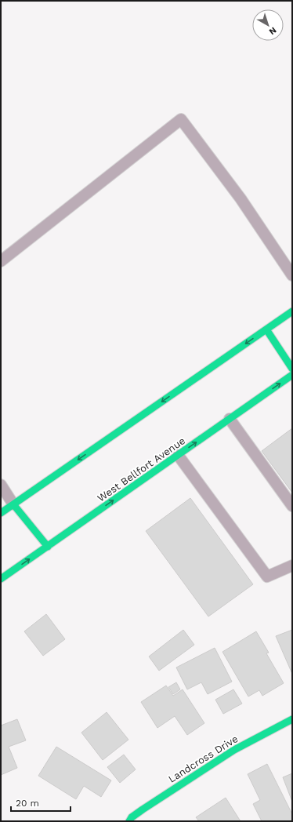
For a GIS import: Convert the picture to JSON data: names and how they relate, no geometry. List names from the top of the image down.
{
  "streets": {
    "main road": ["West Bellfort Avenue", "Landcross Drive"]
  },
  "scale_bar": "20 m",
  "north": "bottom right"
}
